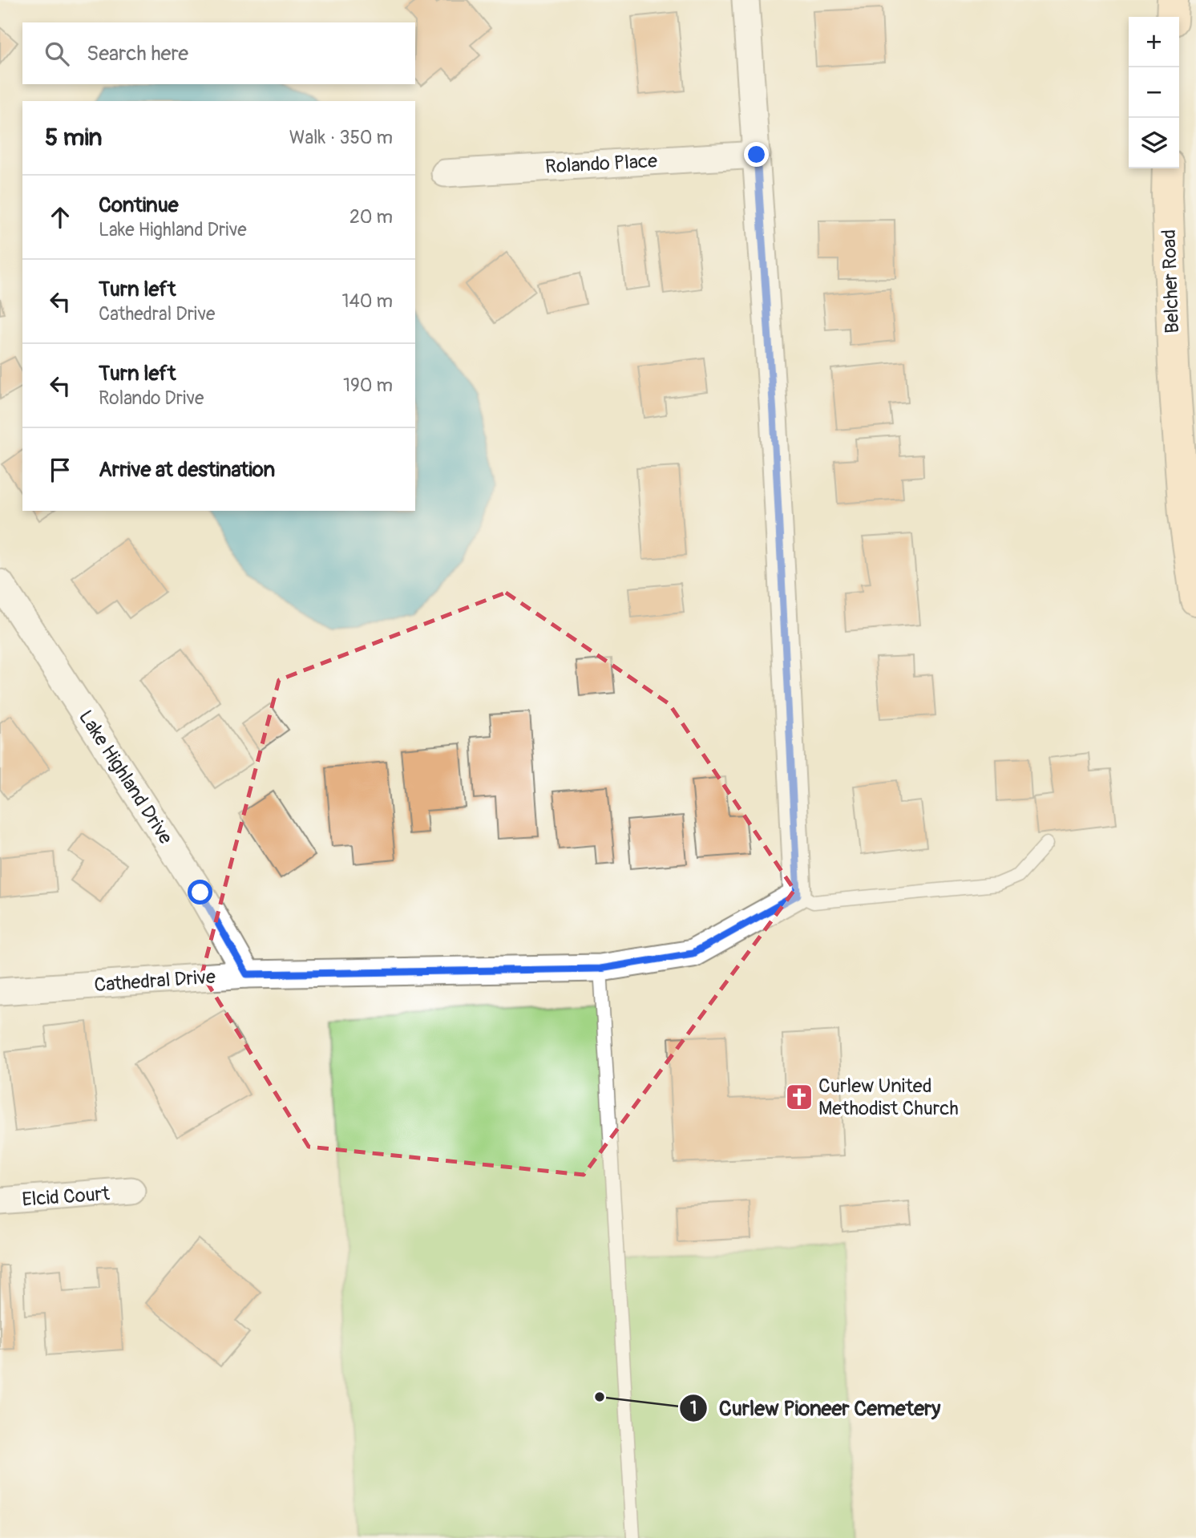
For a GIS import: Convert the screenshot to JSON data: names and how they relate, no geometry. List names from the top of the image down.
{
  "streets": {
    "main road": ["Belcher Road"],
    "street": [
      "Rolando Place",
      "Lake Highland Drive",
      "Cathedral Drive",
      "Elcid Court"
    ]
  },
  "crossings": [
    ["Lake Highland Drive", "Cathedral Drive"]
  ],
  "places": {
    "church": ["Curlew United Methodist Church"],
    "other": ["Curlew Pioneer Cemetery"]
  },
  "page": {
    "map_buttons": ["+", "−"],
    "search": "Search here",
    "heading": ["5 min", "Walk · 350 m"],
    "list": [
      ["Continue", "Lake Highland Drive", "20 m"],
      ["Turn left", "Cathedral Drive", "140 m"],
      ["Turn left", "Rolando Drive", "190 m"],
      "Arrive at destination"
    ]
  }
}
